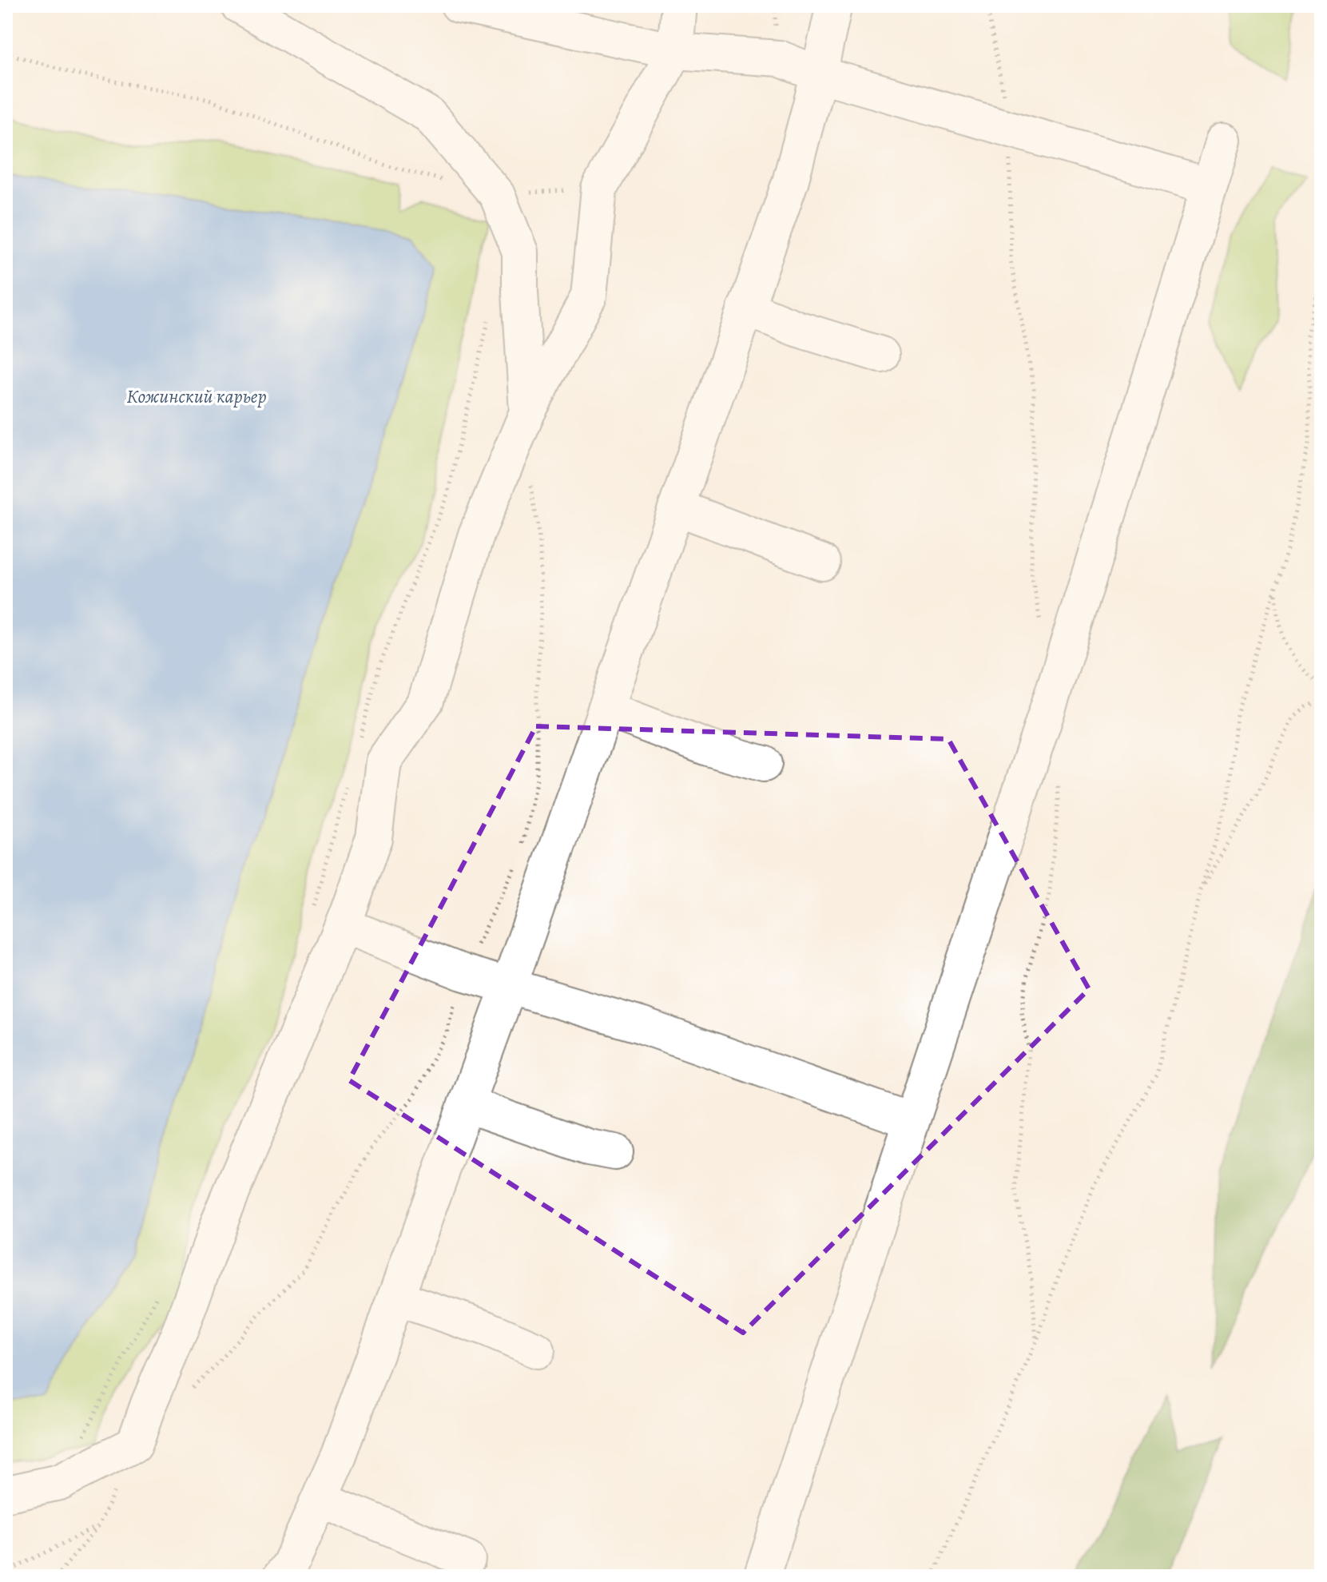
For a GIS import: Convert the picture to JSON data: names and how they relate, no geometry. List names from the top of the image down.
{
  "water": ["Кожинский карьер"]
}
